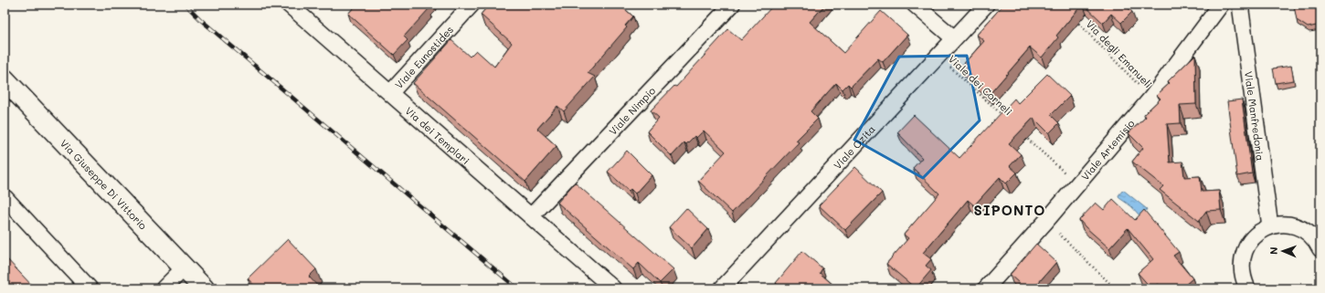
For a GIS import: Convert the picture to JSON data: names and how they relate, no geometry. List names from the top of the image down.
{
  "streets": {
    "main road": ["Via Giuseppe Di Vittorio"],
    "street": [
      "Viale Eunostides",
      "Viale Nimpio",
      "Viale Manfredonia",
      "Via dei Templari",
      "Viale Ozita",
      "Viale Artemisio"
    ],
    "path": ["Via degli Emanueli", "Viale dei Corneli"]
  },
  "crossings": [
    ["Via degli Emanueli", "Viale Artemisio"],
    ["Viale Eunostides", "Via dei Templari"],
    ["Viale dei Corneli", "Viale Ozita"],
    ["Viale Nimpio", "Via dei Templari"]
  ],
  "districts": ["SIPONTO"],
  "north": "left"
}
